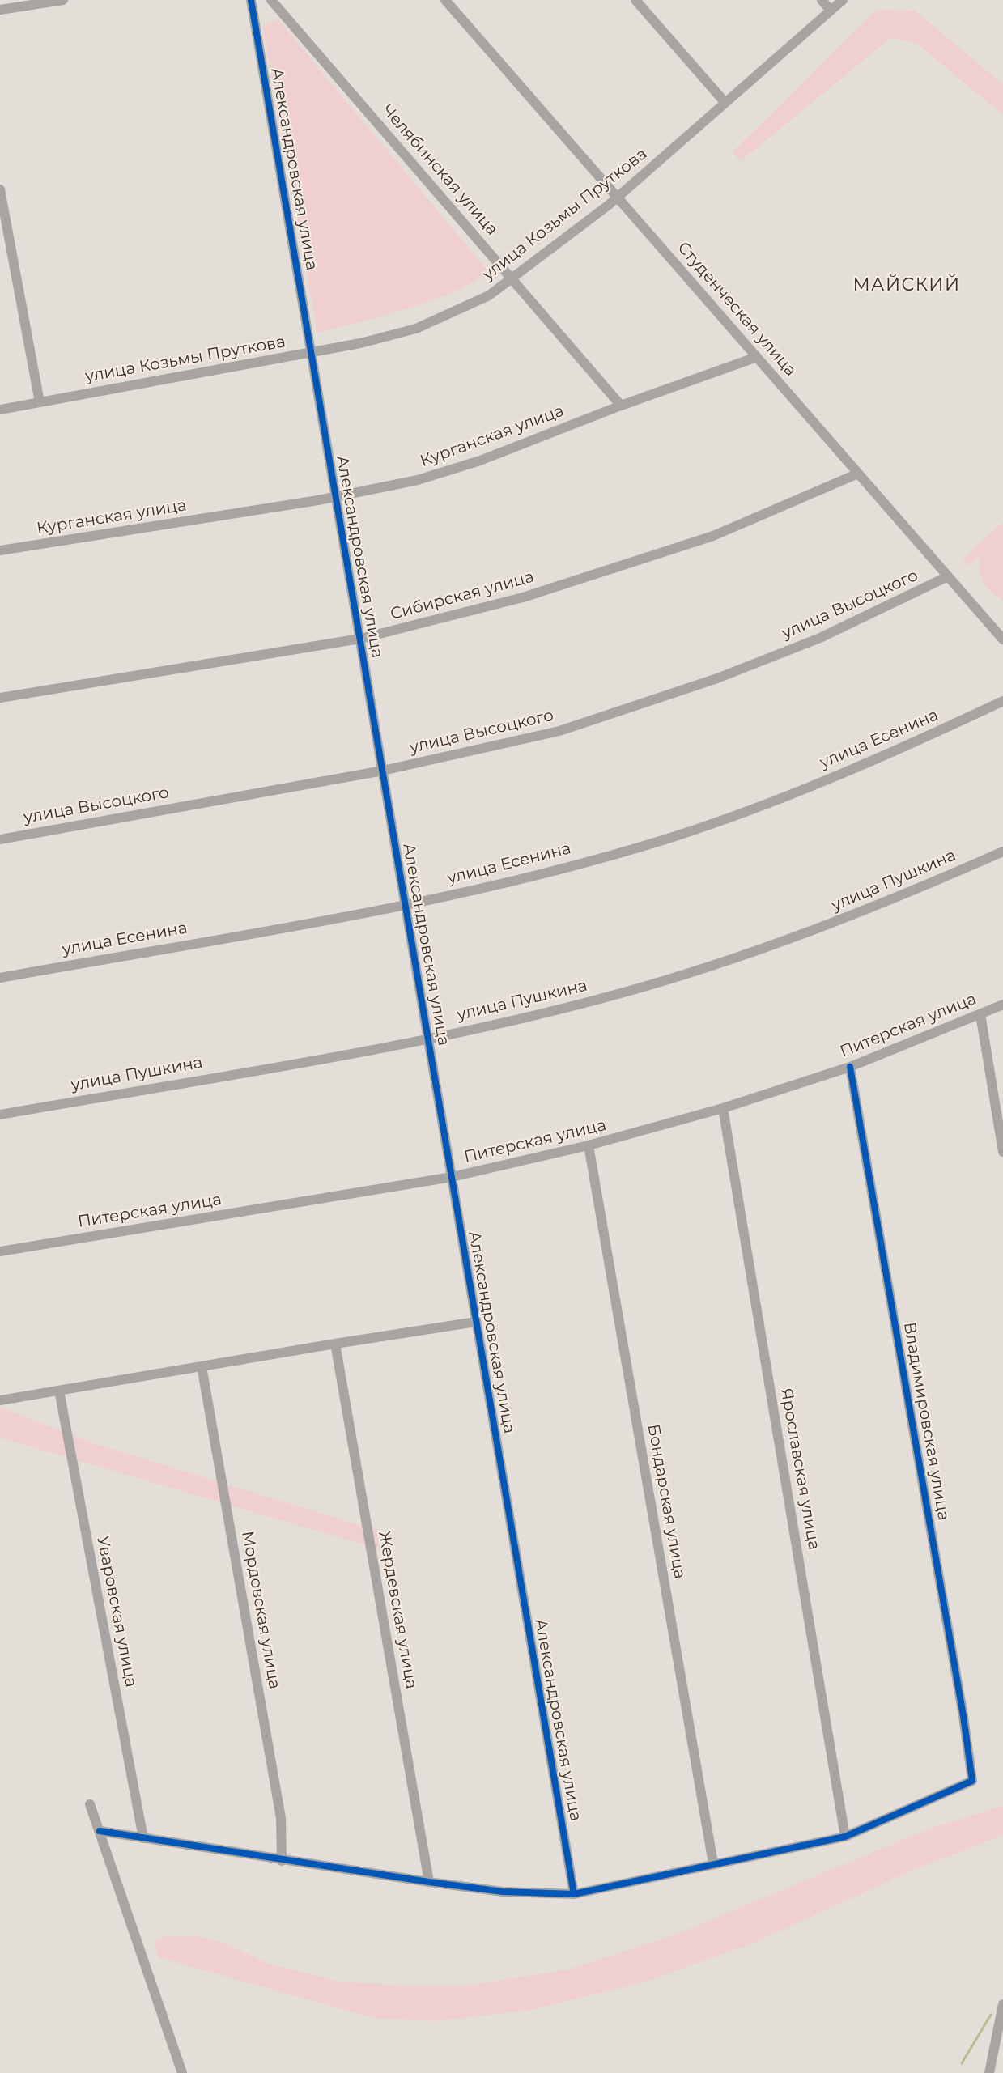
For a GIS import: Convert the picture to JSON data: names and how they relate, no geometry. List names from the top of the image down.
{
  "streets": {
    "street": [
      "Александровская улица",
      "Челябинская улица",
      "улица Козьмы Пруткова",
      "Студенческая улица",
      "Курганская улица",
      "Сибирская улица",
      "улица Высоцкого",
      "улица Есенина",
      "улица Пушкина",
      "Питерская улица",
      "Владимировская улица",
      "Ярославская улица",
      "Бондарская улица",
      "Мордовская улица",
      "Жердевская улица",
      "Уваровская улица"
    ]
  },
  "crossings": [
    ["Александровская улица", "улица Козьмы Пруткова"],
    ["Александровская улица", "Курганская улица"],
    ["Александровская улица", "Сибирская улица"],
    ["Александровская улица", "улица Высоцкого"],
    ["Александровская улица", "улица Есенина"],
    ["Александровская улица", "улица Пушкина"],
    ["Александровская улица", "Питерская улица"],
    ["Челябинская улица", "улица Козьмы Пруткова"],
    ["Челябинская улица", "Курганская улица"],
    ["улица Козьмы Пруткова", "Студенческая улица"],
    ["Студенческая улица", "Курганская улица"],
    ["Студенческая улица", "Сибирская улица"],
    ["Студенческая улица", "улица Высоцкого"],
    ["Питерская улица", "Владимировская улица"],
    ["Питерская улица", "Ярославская улица"],
    ["Питерская улица", "Бондарская улица"],
    ["Владимировская улица", "Ярославская улица"]
  ],
  "districts": ["МАЙСКИЙ"]
}
